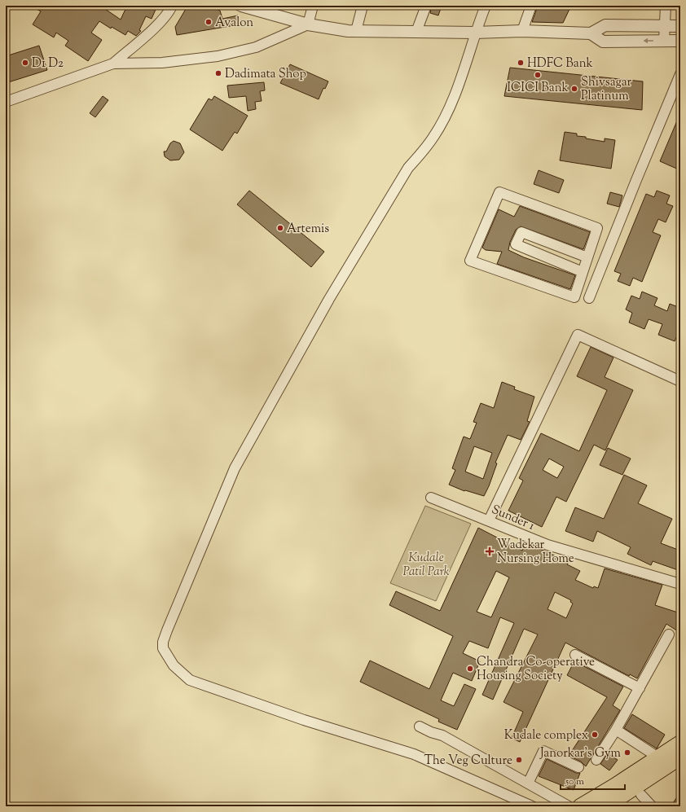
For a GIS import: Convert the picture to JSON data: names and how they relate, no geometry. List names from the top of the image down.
{
  "streets": {
    "street": ["Sunder 1"]
  },
  "parks": ["Kudale Patil Park"],
  "places": {
    "other": [
      "Avalon",
      "D1 D2",
      "HDFC Bank",
      "Dadimata Shop",
      "ICICI Bank",
      "Shivsagar Platinum",
      "Artemis",
      "Chandra Co-operative Housing Society",
      "Kudale complex",
      "Janorkar's Gym",
      "The Veg Culture"
    ],
    "health": ["Wadekar Nursing Home"]
  },
  "scale_bar": "50 m"
}
